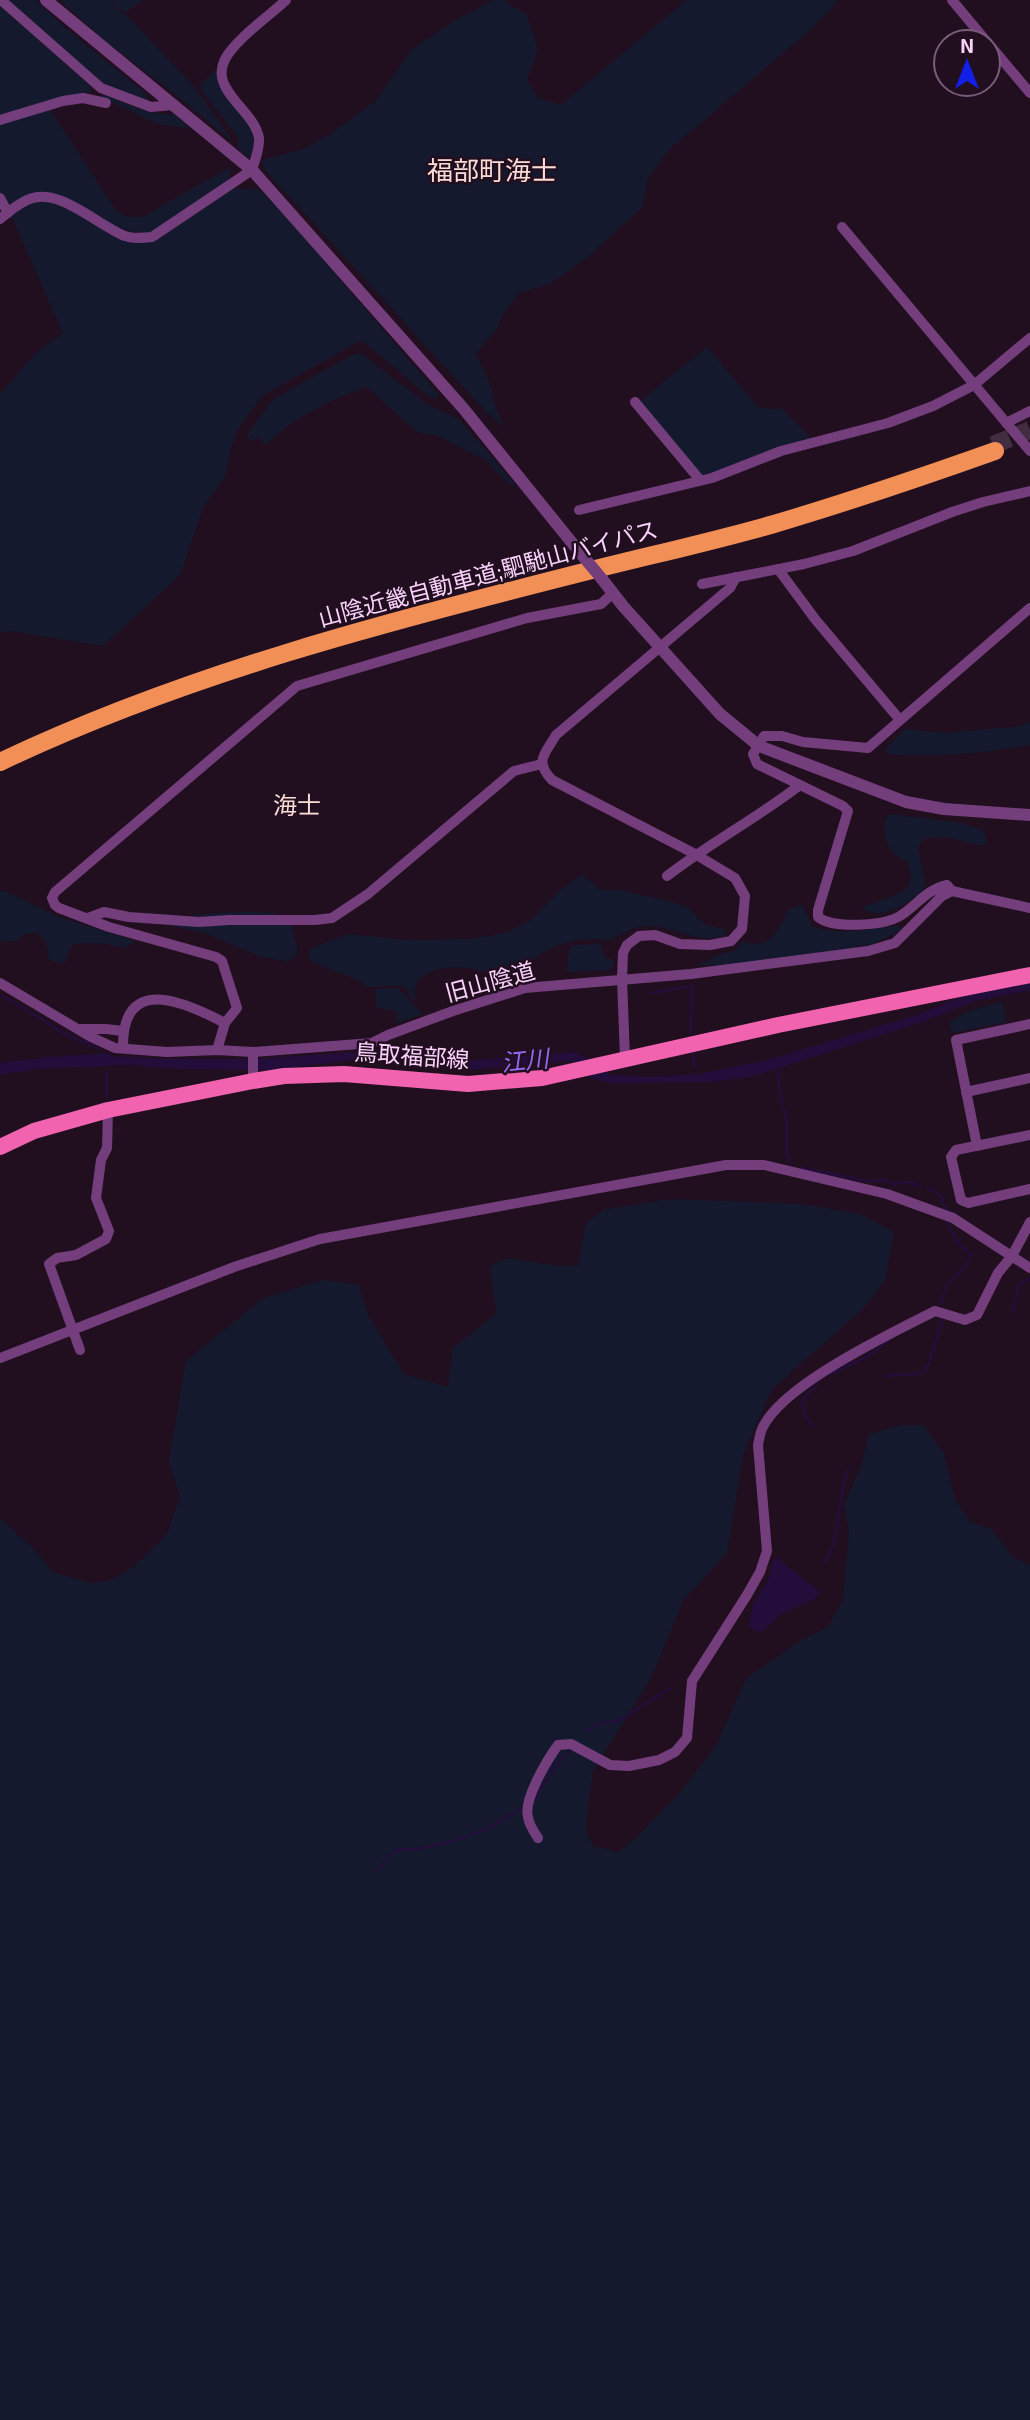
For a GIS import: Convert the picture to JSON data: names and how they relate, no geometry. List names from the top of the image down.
{
  "streets": {
    "highway": ["山陰近畿自動車道;駟馳山バイパス"],
    "main road": ["鳥取福部線"],
    "street": ["旧山陰道"]
  },
  "districts": ["福部町海士", "海士"],
  "water": ["江川"],
  "north": "top"
}
